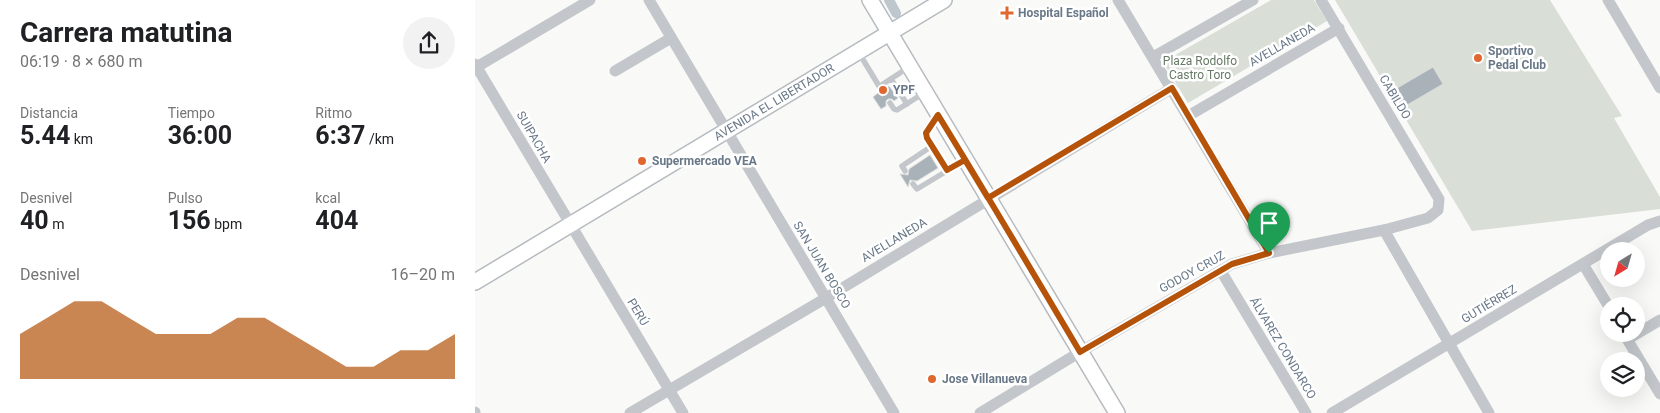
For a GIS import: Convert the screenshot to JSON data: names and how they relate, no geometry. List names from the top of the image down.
{
  "streets": {
    "main road": ["AVENIDA EL LIBERTADOR"],
    "street": [
      "AVELLANEDA",
      "CABILDO",
      "SUIPACHA",
      "SAN JUAN BOSCO",
      "GODOY CRUZ",
      "GUTIÉRREZ",
      "PERÚ",
      "ÁLVAREZ CONDARCO"
    ]
  },
  "crossings": [
    ["AVELLANEDA", "CABILDO"],
    ["AVELLANEDA", "SAN JUAN BOSCO"],
    ["AVELLANEDA", "PERÚ"],
    ["CABILDO", "GODOY CRUZ"],
    ["AVENIDA EL LIBERTADOR", "SUIPACHA"],
    ["AVENIDA EL LIBERTADOR", "SAN JUAN BOSCO"],
    ["AVENIDA EL LIBERTADOR", "PERÚ"],
    ["SUIPACHA", "PERÚ"],
    ["GODOY CRUZ", "ÁLVAREZ CONDARCO"]
  ],
  "parks": ["Plaza Rodolfo Castro Toro"],
  "places": {
    "health": ["Hospital Español"],
    "other": [
      "Sportivo Pedal Club",
      "YPF",
      "Supermercado VEA",
      "Jose Villanueva"
    ]
  },
  "north": "bottom left",
  "page": {
    "heading": ["Carrera matutina", "06:19 · 8 × 680 m"],
    "stats": [
      ["Distancia", "5.44 km"],
      ["Tiempo", "36:00"],
      ["Ritmo", "6:37 /km"],
      ["Desnivel", "40 m"],
      ["Pulso", "156 bpm"],
      ["kcal", "404"]
    ],
    "chart": ["Desnivel", "16–20 m"]
  }
}
